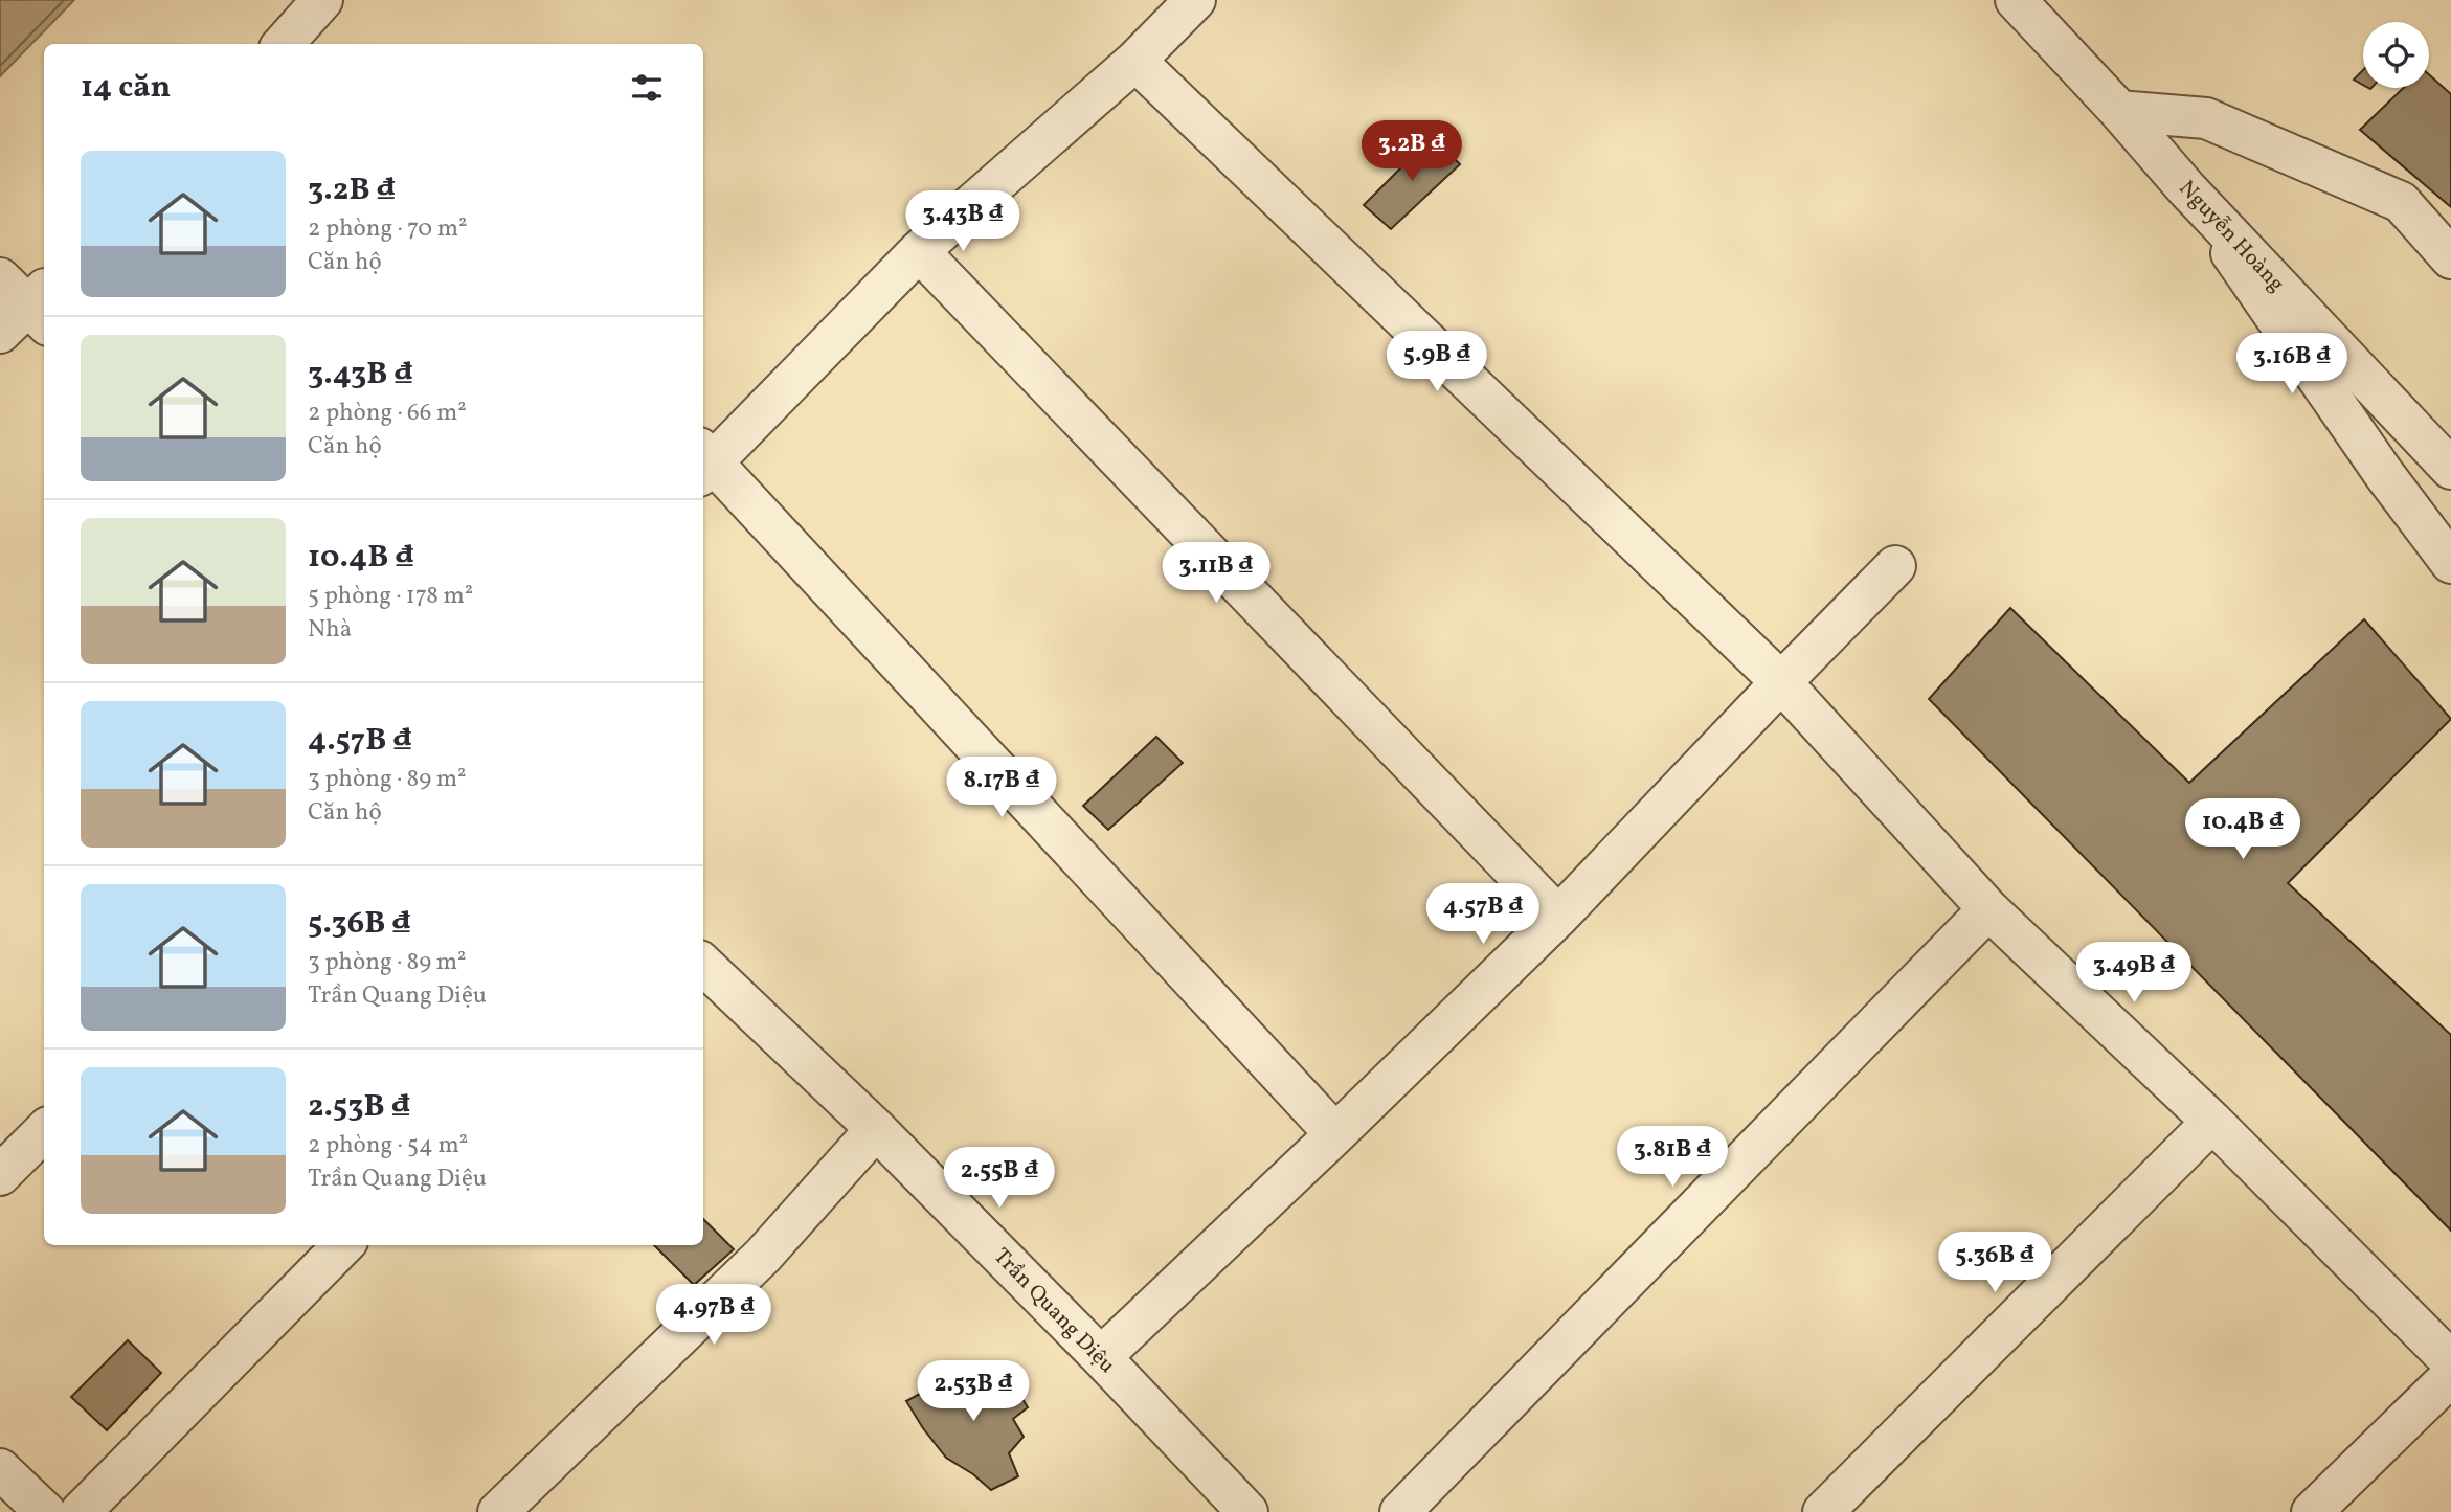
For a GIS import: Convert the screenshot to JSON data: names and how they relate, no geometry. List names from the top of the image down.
{
  "streets": {
    "street": ["Nguyễn Hoàng", "Trần Quang Diệu"]
  },
  "page": {
    "heading": "14 căn",
    "price": [
      "3.2B ₫",
      "3.43B ₫",
      "5.9B ₫",
      "3.16B ₫",
      "3.11B ₫",
      "8.17B ₫",
      "10.4B ₫",
      "4.57B ₫",
      "3.49B ₫",
      "3.81B ₫",
      "2.55B ₫",
      "5.36B ₫",
      "4.97B ₫",
      "2.53B ₫"
    ],
    "list": [
      {
        "name": "3.2B ₫",
        "note": "2 phòng · 70 m² · Căn hộ"
      },
      {
        "name": "3.43B ₫",
        "note": "2 phòng · 66 m² · Căn hộ"
      },
      {
        "name": "10.4B ₫",
        "note": "5 phòng · 178 m² · Nhà"
      },
      {
        "name": "4.57B ₫",
        "note": "3 phòng · 89 m² · Căn hộ"
      },
      {
        "name": "5.36B ₫",
        "note": "3 phòng · 89 m² · Trần Quang Diệu"
      },
      {
        "name": "2.53B ₫",
        "note": "2 phòng · 54 m² · Trần Quang Diệu"
      }
    ]
  }
}
